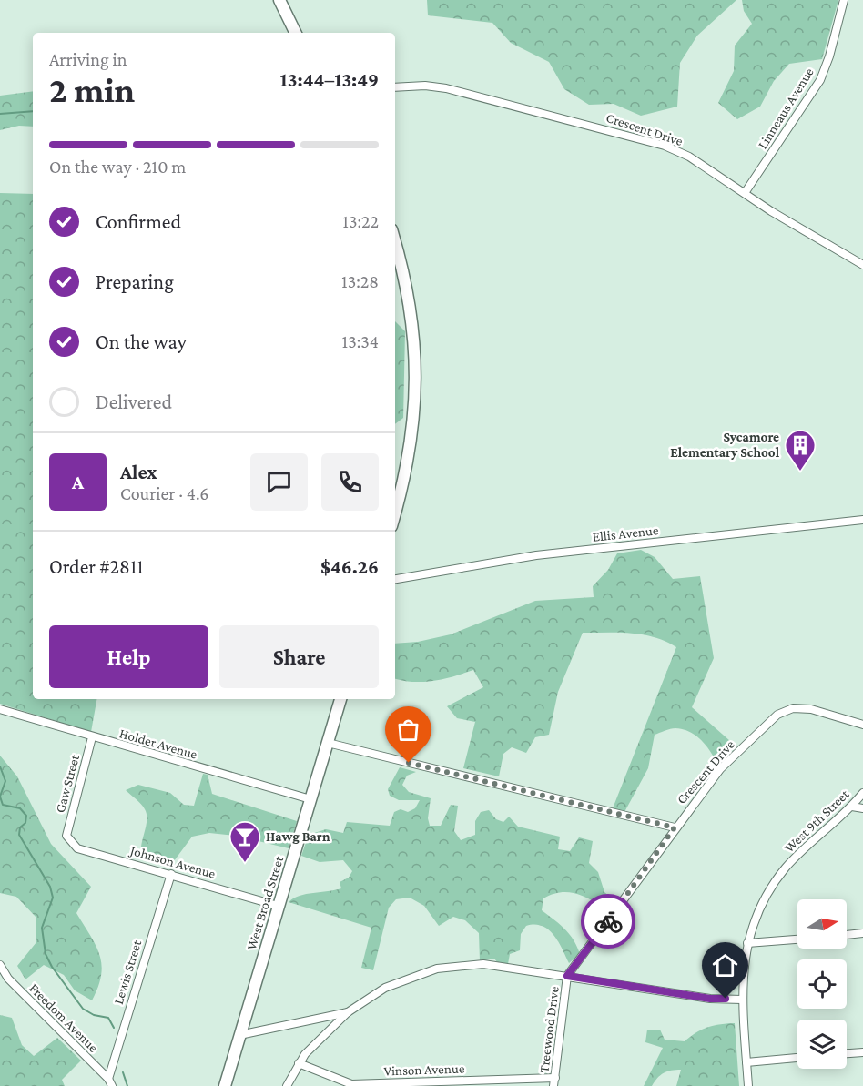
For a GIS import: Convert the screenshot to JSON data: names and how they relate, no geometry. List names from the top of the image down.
{
  "streets": {
    "main road": ["West Broad Street"],
    "street": [
      "Linneaus Avenue",
      "Crescent Drive",
      "Ellis Avenue",
      "Holder Avenue",
      "Gaw Street",
      "West 9th Street",
      "Johnson Avenue",
      "Lewis Street",
      "Freedom Avenue",
      "Treewood Drive",
      "Vinson Avenue"
    ]
  },
  "crossings": [
    ["Linneaus Avenue", "Crescent Drive"],
    ["Crescent Drive", "Treewood Drive"],
    ["Holder Avenue", "Gaw Street"],
    ["Holder Avenue", "West Broad Street"],
    ["Gaw Street", "Johnson Avenue"],
    ["Johnson Avenue", "West Broad Street"],
    ["Johnson Avenue", "Lewis Street"],
    ["Lewis Street", "Freedom Avenue"],
    ["Treewood Drive", "Vinson Avenue"]
  ],
  "places": {
    "building": ["Sycamore Elementary School"],
    "bar": ["Hawg Barn"]
  },
  "north": "right",
  "page": {
    "heading": ["2 min", "Arriving in", "13:44–13:49"],
    "panel": [
      "Alex",
      "Courier · 4.6",
      "Order #2811",
      "$46.26"
    ],
    "bar": "On the way · 210 m",
    "list": [
      ["Confirmed", "13:22"],
      ["Preparing", "13:28"],
      ["On the way", "13:34"],
      "Delivered"
    ],
    "round": "A",
    "buttons": ["Help", "Share"]
  }
}
